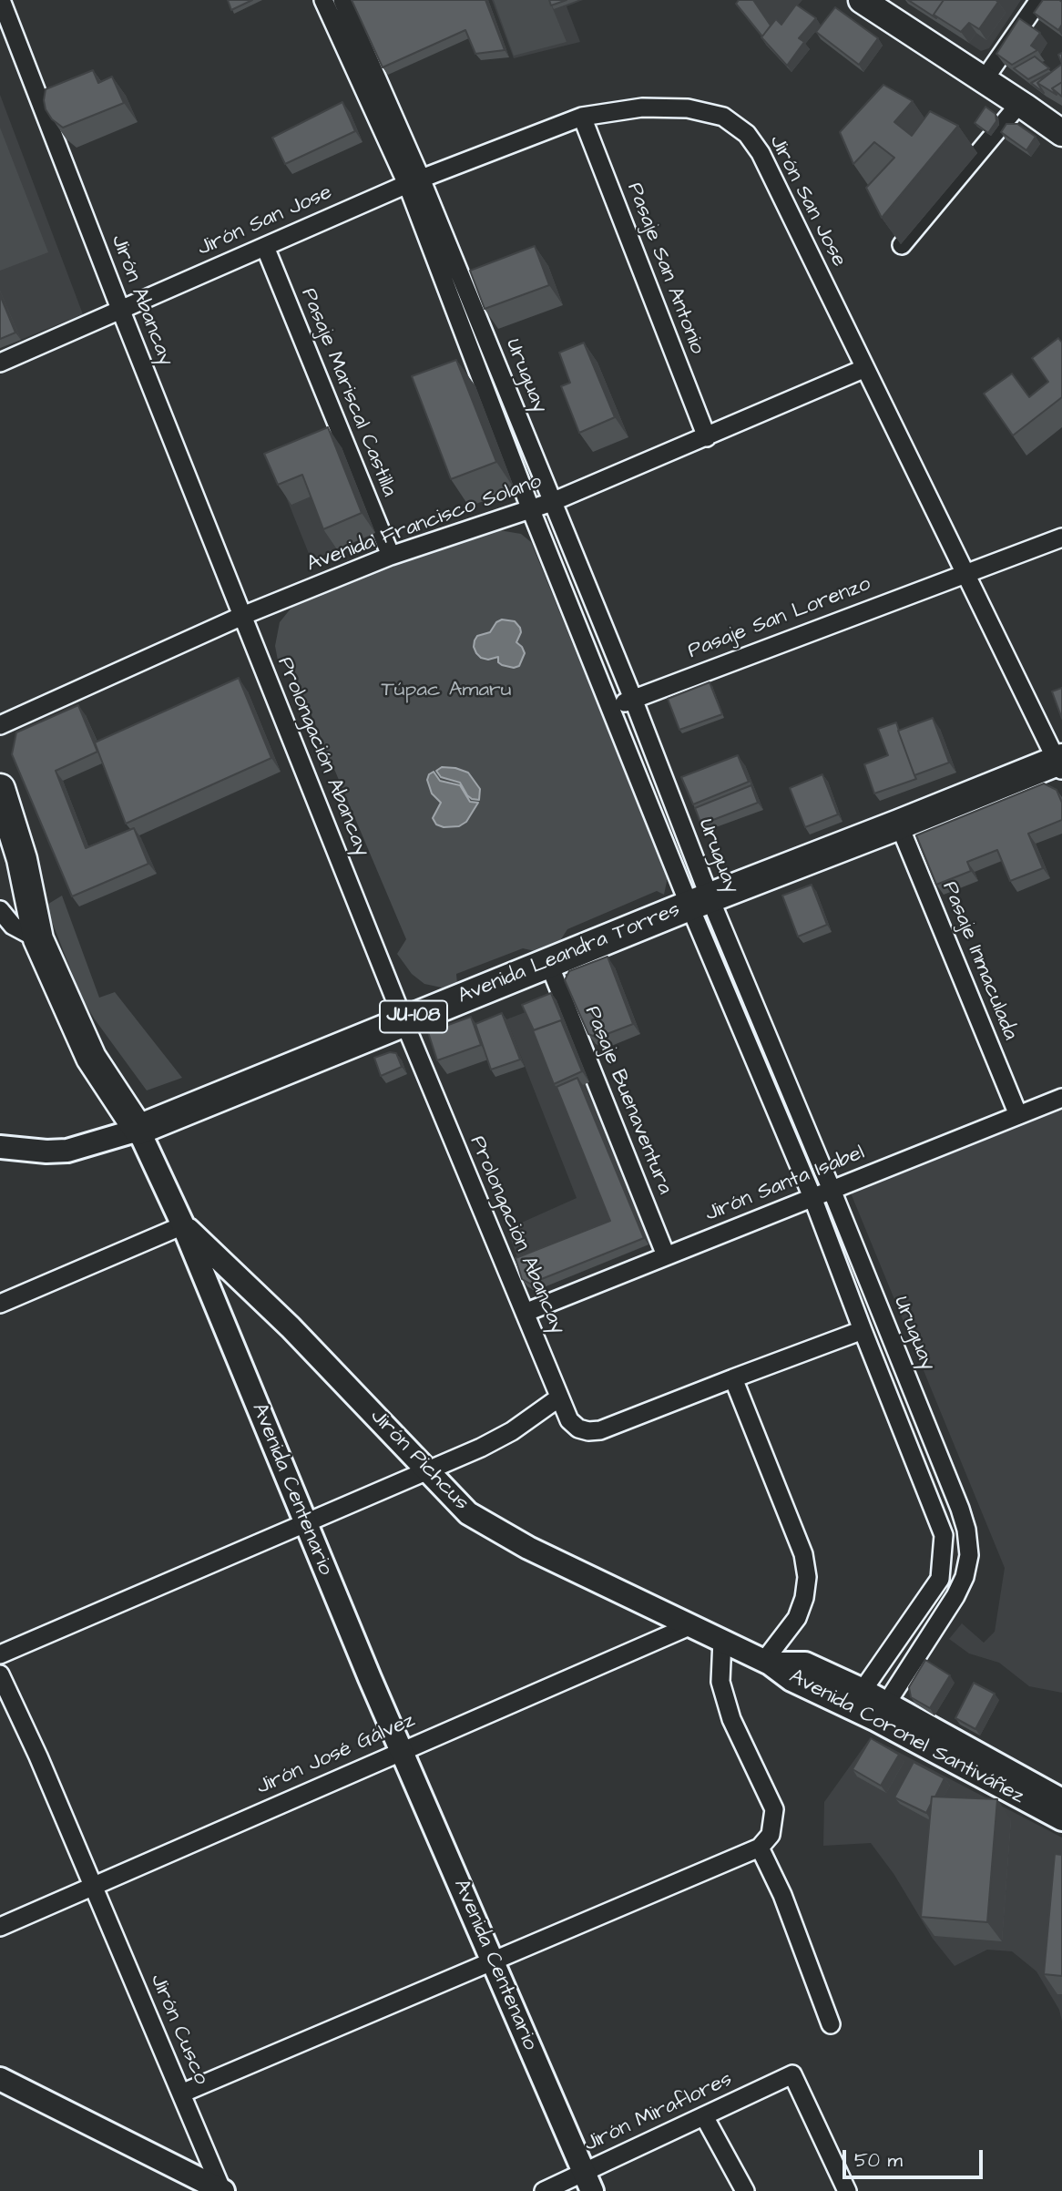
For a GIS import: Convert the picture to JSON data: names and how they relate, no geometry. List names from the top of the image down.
{
  "streets": {
    "main road": ["Avenida Leandra Torres", "JU-108", "Avenida Centenario"],
    "street": [
      "Jirón San Jose",
      "Pasaje San Antonio",
      "Jirón Abancay",
      "Uruguay",
      "Pasaje Mariscal Castilla",
      "Avenida Francisco Solano",
      "Pasaje San Lorenzo",
      "Prolongación Abancay",
      "Pasaje Inmaculada",
      "Pasaje Buenaventura",
      "Jirón Santa Isabel",
      "Jirón Pichcus",
      "Avenida Coronel Santiváñez",
      "Jirón José Gálvez",
      "Jirón Cusco",
      "Jirón Miraflores"
    ]
  },
  "crossings": [
    ["Jirón San Jose", "Pasaje San Antonio"],
    ["Jirón San Jose", "Jirón Abancay"],
    ["Jirón San Jose", "Uruguay"],
    ["Jirón San Jose", "Pasaje Mariscal Castilla"],
    ["Jirón San Jose", "Avenida Francisco Solano"],
    ["Jirón San Jose", "Pasaje San Lorenzo"],
    ["Jirón San Jose", "Avenida Leandra Torres"],
    ["Pasaje San Antonio", "Avenida Francisco Solano"],
    ["Jirón Abancay", "Avenida Francisco Solano"],
    ["Jirón Abancay", "Prolongación Abancay"],
    ["Uruguay", "Avenida Francisco Solano"],
    ["Uruguay", "Pasaje San Lorenzo"],
    ["Uruguay", "Avenida Leandra Torres"],
    ["Uruguay", "Jirón Santa Isabel"],
    ["Uruguay", "Avenida Coronel Santiváñez"],
    ["Pasaje Mariscal Castilla", "Avenida Francisco Solano"],
    ["Avenida Francisco Solano", "Prolongación Abancay"],
    ["Prolongación Abancay", "Avenida Leandra Torres"],
    ["Prolongación Abancay", "Jirón Santa Isabel"],
    ["Avenida Leandra Torres", "Pasaje Inmaculada"],
    ["Avenida Leandra Torres", "Pasaje Buenaventura"],
    ["Avenida Leandra Torres", "Avenida Centenario"],
    ["Pasaje Inmaculada", "Jirón Santa Isabel"],
    ["Pasaje Buenaventura", "Jirón Santa Isabel"],
    ["Jirón Pichcus", "Avenida Centenario"],
    ["Jirón Pichcus", "Avenida Coronel Santiváñez"],
    ["Jirón Pichcus", "Jirón José Gálvez"],
    ["Avenida Centenario", "Jirón José Gálvez"],
    ["Avenida Centenario", "Jirón Miraflores"],
    ["Jirón José Gálvez", "Jirón Cusco"]
  ],
  "parks": ["Túpac Amaru"],
  "scale_bar": "50 m"
}
